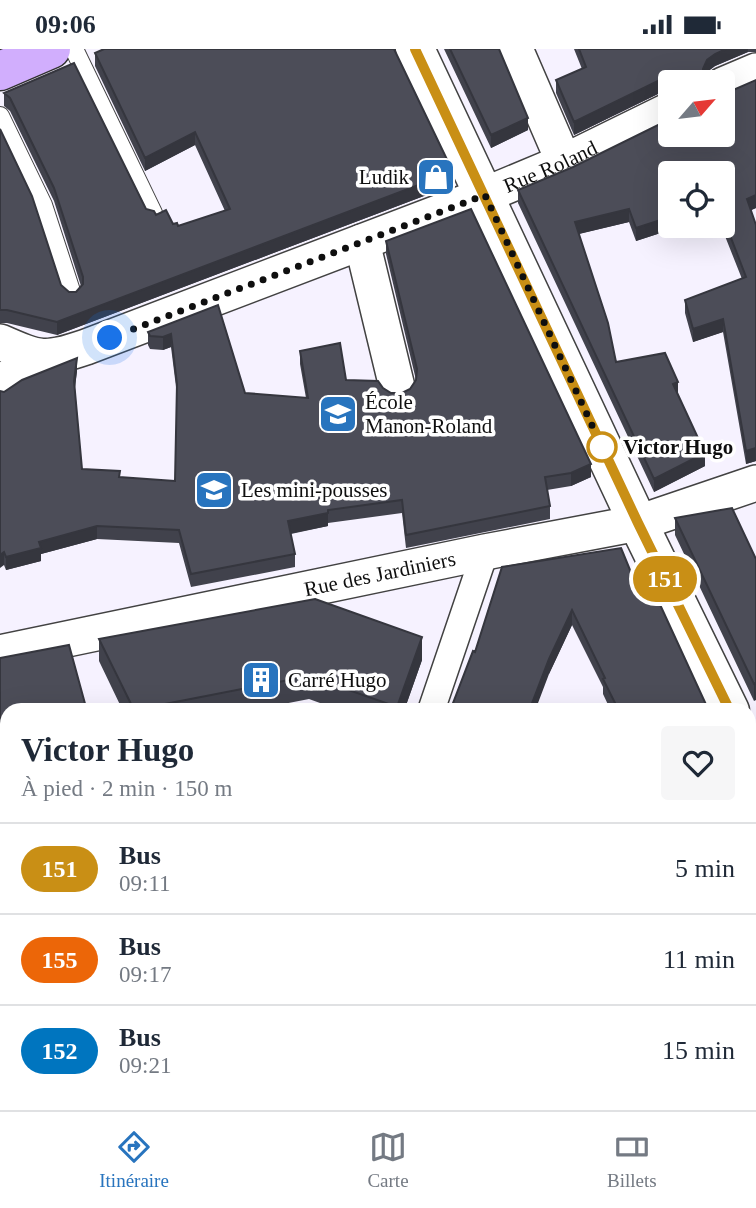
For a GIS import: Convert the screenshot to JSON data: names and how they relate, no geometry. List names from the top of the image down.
{
  "streets": {
    "street": ["Rue Roland", "Rue des Jardiniers"]
  },
  "places": {
    "shop": ["Ludik"],
    "school or university": ["École Manon-Roland", "Les mini-pousses"],
    "other": ["Victor Hugo"],
    "building": ["Carré Hugo"]
  },
  "lines": ["bus line 151"],
  "north": "top right",
  "page": {
    "status": "09:06",
    "on_map": "151",
    "heading": ["Victor Hugo", "À pied · 2 min · 150 m"],
    "list": [
      {
        "mark": "151",
        "name": "Bus",
        "note": "09:11",
        "value": "5 min"
      },
      {
        "mark": "155",
        "name": "Bus",
        "note": "09:17",
        "value": "11 min"
      },
      {
        "mark": "152",
        "name": "Bus",
        "note": "09:21",
        "value": "15 min"
      }
    ],
    "tabs": ["Itinéraire", "Carte", "Billets"]
  }
}
